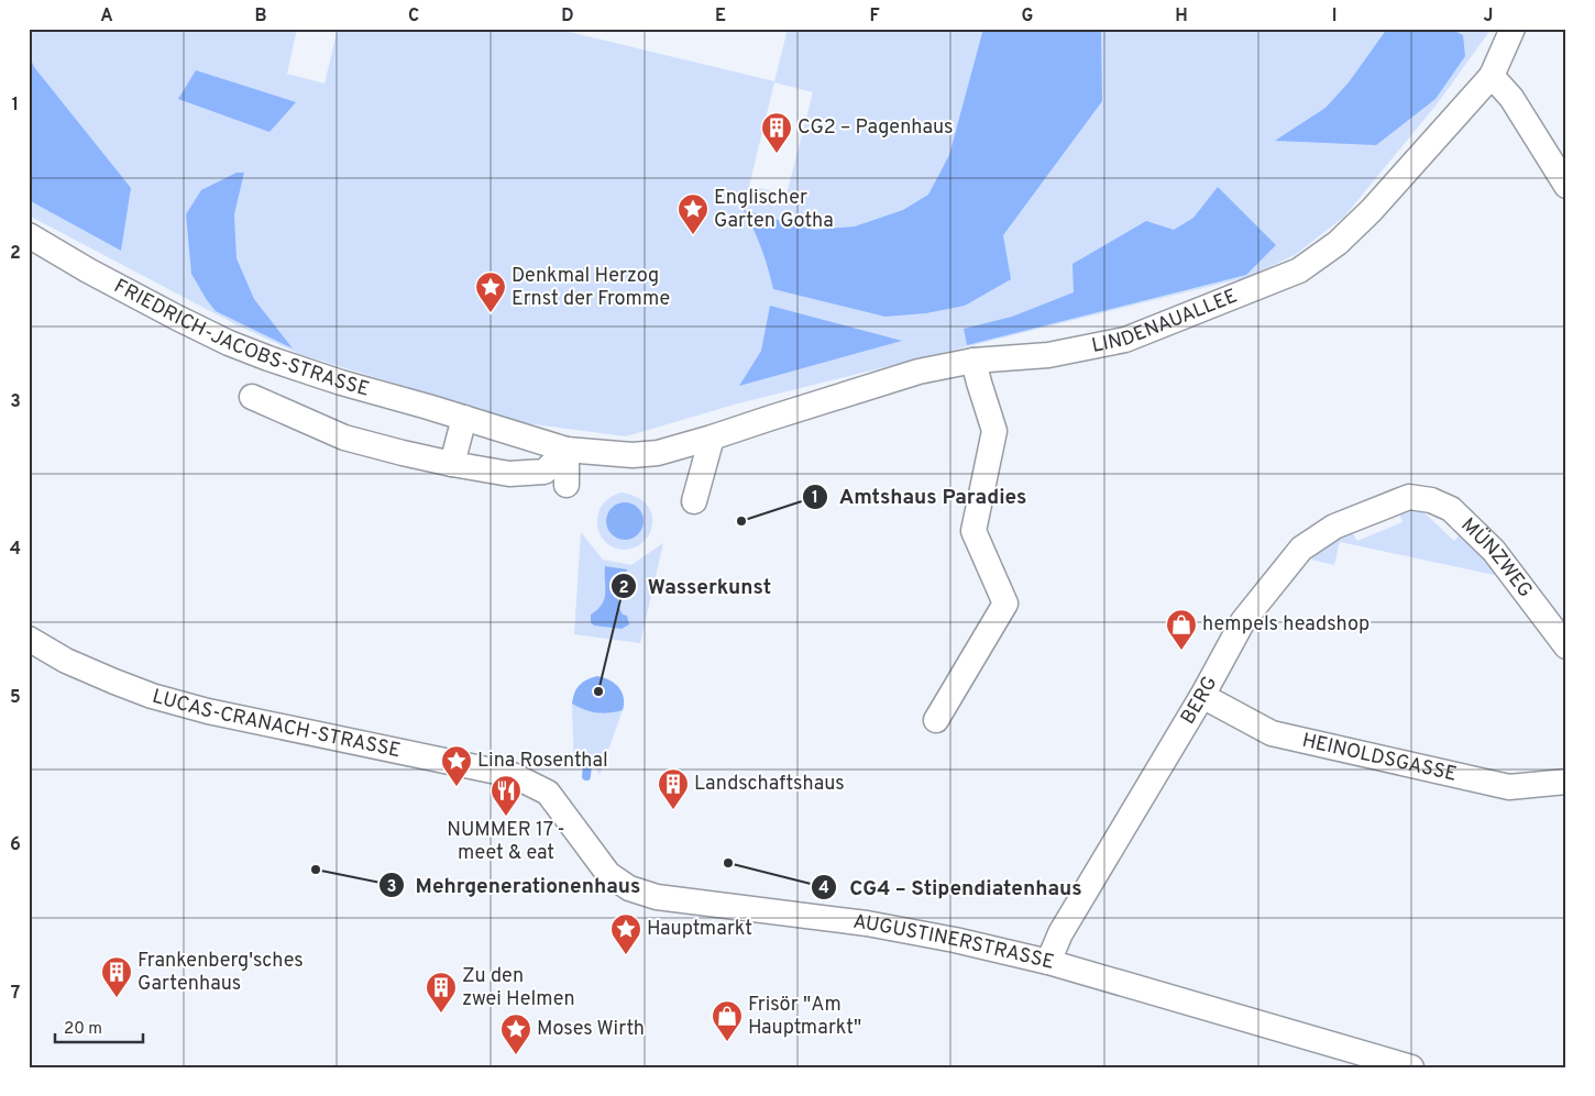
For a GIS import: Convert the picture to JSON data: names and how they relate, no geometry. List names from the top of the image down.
{
  "streets": {
    "street": [
      "LINDENAUALLEE",
      "FRIEDRICH-JACOBS-STRASSE",
      "MÜNZWEG",
      "BERG",
      "LUCAS-CRANACH-STRASSE",
      "HEINOLDSGASSE",
      "AUGUSTINERSTRASSE"
    ]
  },
  "crossings": [
    ["LINDENAUALLEE", "FRIEDRICH-JACOBS-STRASSE"],
    ["MÜNZWEG", "BERG"],
    ["BERG", "HEINOLDSGASSE"],
    ["BERG", "AUGUSTINERSTRASSE"],
    ["LUCAS-CRANACH-STRASSE", "AUGUSTINERSTRASSE"]
  ],
  "places": {
    "building": [
      "CG2 – Pagenhaus",
      "Landschaftshaus",
      "Frankenberg'sches Gartenhaus",
      "Zu den zwei Helmen"
    ],
    "place": [
      "Englischer Garten Gotha",
      "Denkmal Herzog Ernst der Fromme",
      "Lina Rosenthal",
      "Hauptmarkt",
      "Moses Wirth"
    ],
    "other": [
      "Amtshaus Paradies",
      "Wasserkunst",
      "CG4 – Stipendiatenhaus",
      "Mehrgenerationenhaus"
    ],
    "shop": ["hempels headshop", "Frisör \"Am Hauptmarkt\""],
    "restaurant": ["NUMMER 17 - meet & eat"]
  },
  "scale_bar": "20 m",
  "grid": {
    "columns": [
      "A",
      "B",
      "C",
      "D",
      "E",
      "F",
      "G",
      "H",
      "I",
      "J"
    ],
    "rows": [
      "1",
      "2",
      "3",
      "4",
      "5",
      "6",
      "7"
    ]
  }
}
